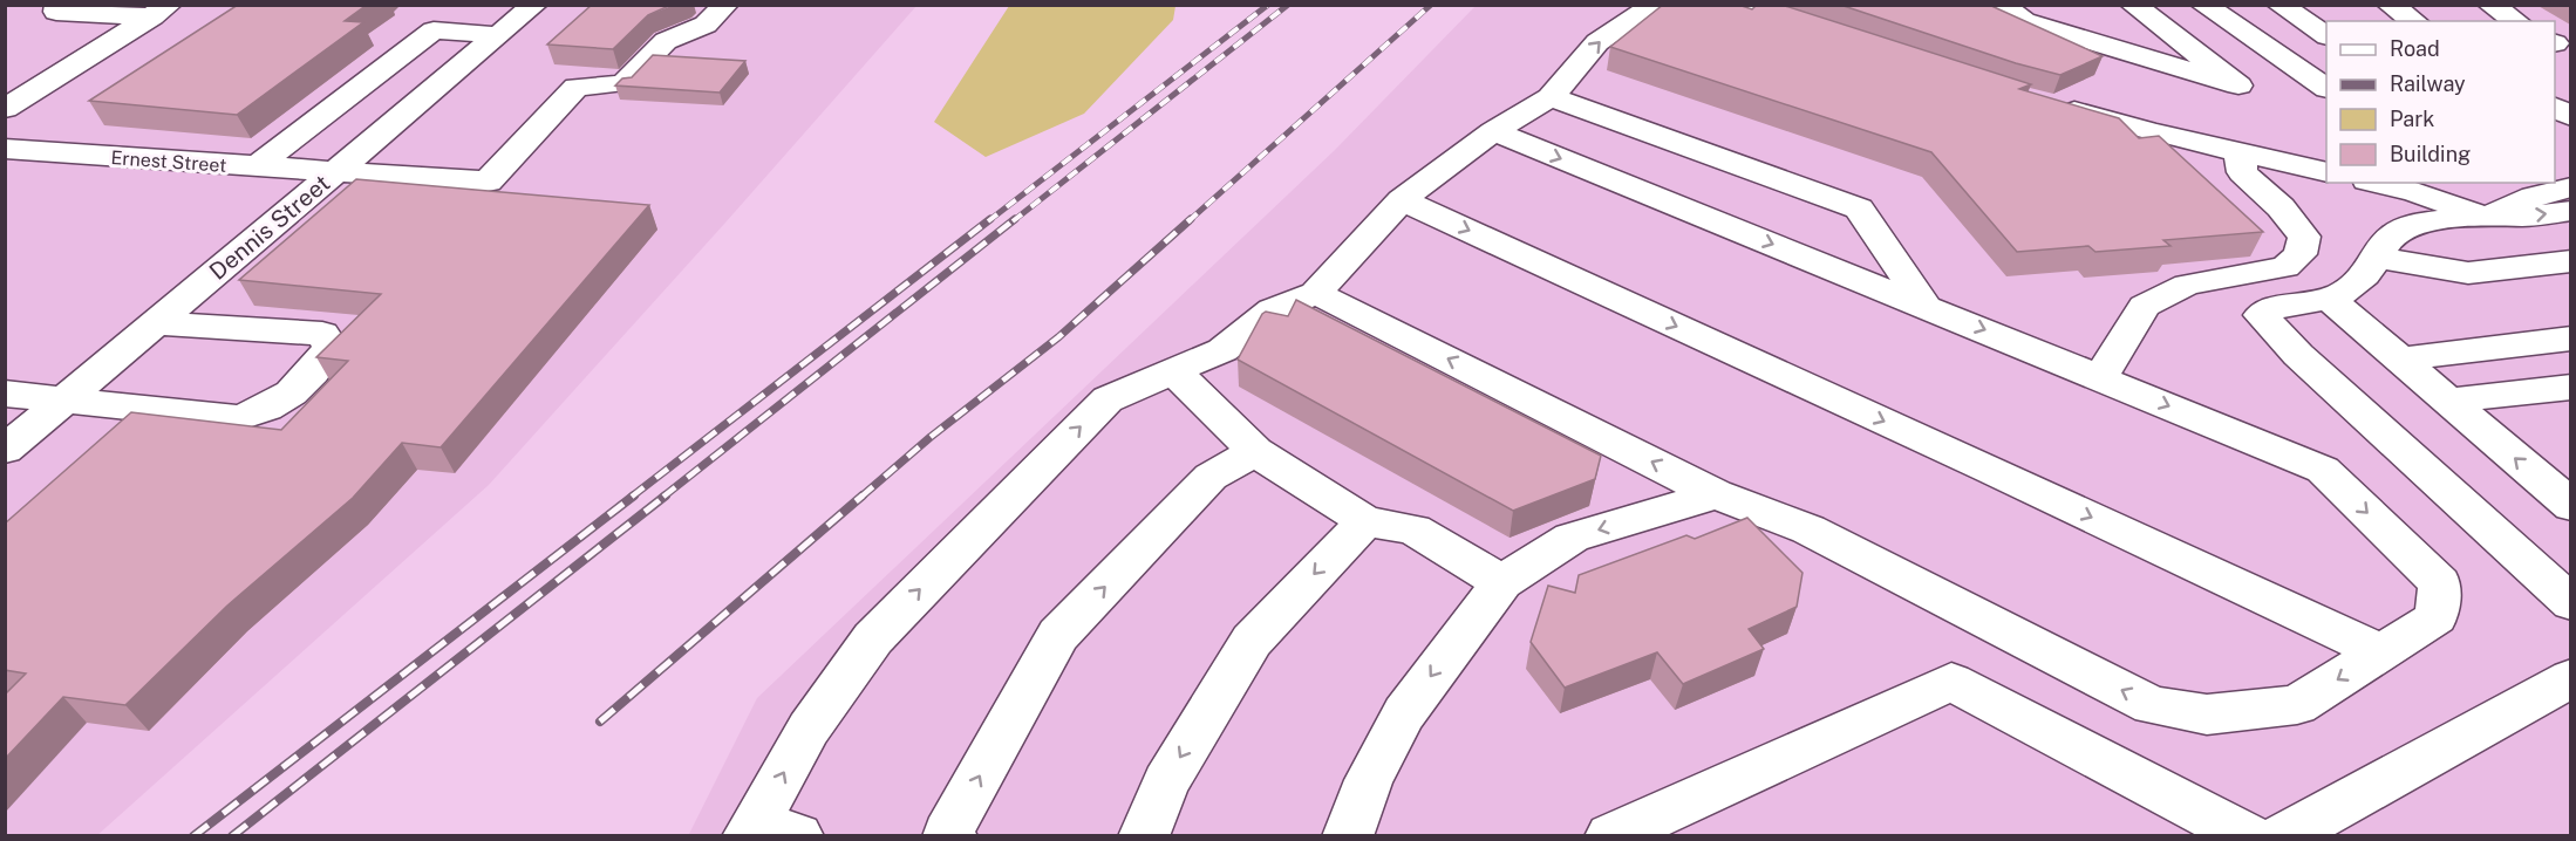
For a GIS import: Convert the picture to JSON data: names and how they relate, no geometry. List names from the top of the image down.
{
  "streets": {
    "street": ["Ernest Street", "Dennis Street"]
  },
  "crossings": [
    ["Ernest Street", "Dennis Street"]
  ],
  "legend": [
    "Road",
    "Railway",
    "Park",
    "Building"
  ]
}
